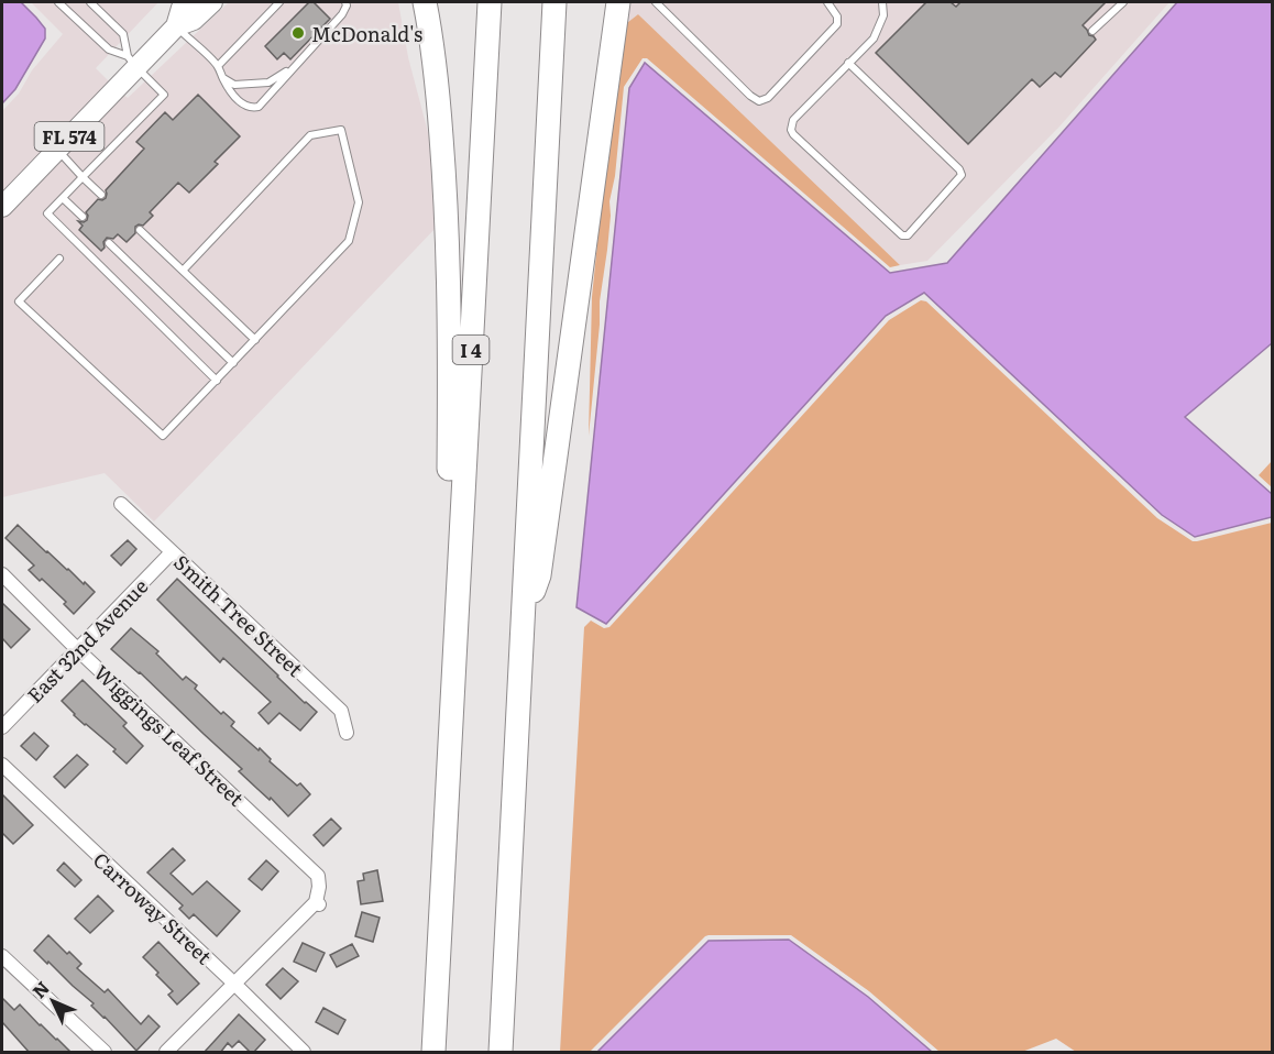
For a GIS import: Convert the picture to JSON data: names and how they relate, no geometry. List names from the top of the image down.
{
  "streets": {
    "highway": ["I 4"],
    "main road": ["FL 574"],
    "street": [
      "Smith Tree Street",
      "East 32nd Avenue",
      "Wiggings Leaf Street",
      "Carroway Street"
    ]
  },
  "crossings": [
    ["Smith Tree Street", "East 32nd Avenue"],
    ["East 32nd Avenue", "Wiggings Leaf Street"],
    ["Wiggings Leaf Street", "Carroway Street"]
  ],
  "places": ["McDonald's"],
  "north": "top left"
}
